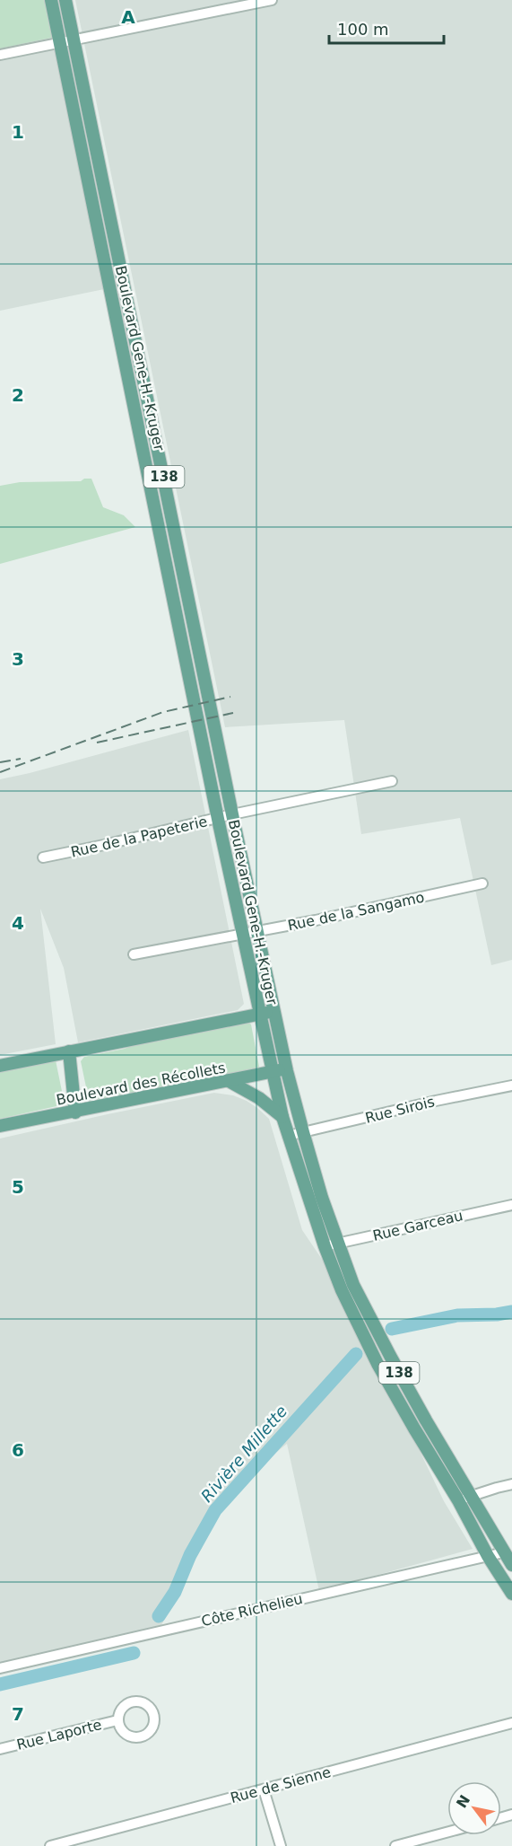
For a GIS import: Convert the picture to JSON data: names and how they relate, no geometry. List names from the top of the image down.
{
  "streets": {
    "main road": ["Boulevard Gene-H.-Kruger", "138", "Boulevard des Récollets"],
    "street": [
      "Rue de la Papeterie",
      "Rue de la Sangamo",
      "Rue Sirois",
      "Rue Garceau",
      "Côte Richelieu",
      "Rue Laporte",
      "Rue de Sienne"
    ]
  },
  "crossings": [
    ["Boulevard Gene-H.-Kruger", "Rue de la Papeterie"],
    ["Boulevard Gene-H.-Kruger", "Rue de la Sangamo"],
    ["Boulevard Gene-H.-Kruger", "Boulevard des Récollets"],
    ["Boulevard Gene-H.-Kruger", "Rue Sirois"],
    ["Boulevard Gene-H.-Kruger", "Rue Garceau"],
    ["Boulevard Gene-H.-Kruger", "Côte Richelieu"]
  ],
  "water": ["Rivière Millette"],
  "scale_bar": "100 m",
  "north": "top left",
  "grid": {
    "columns": ["A"],
    "rows": [
      "1",
      "2",
      "3",
      "4",
      "5",
      "6",
      "7"
    ]
  }
}
